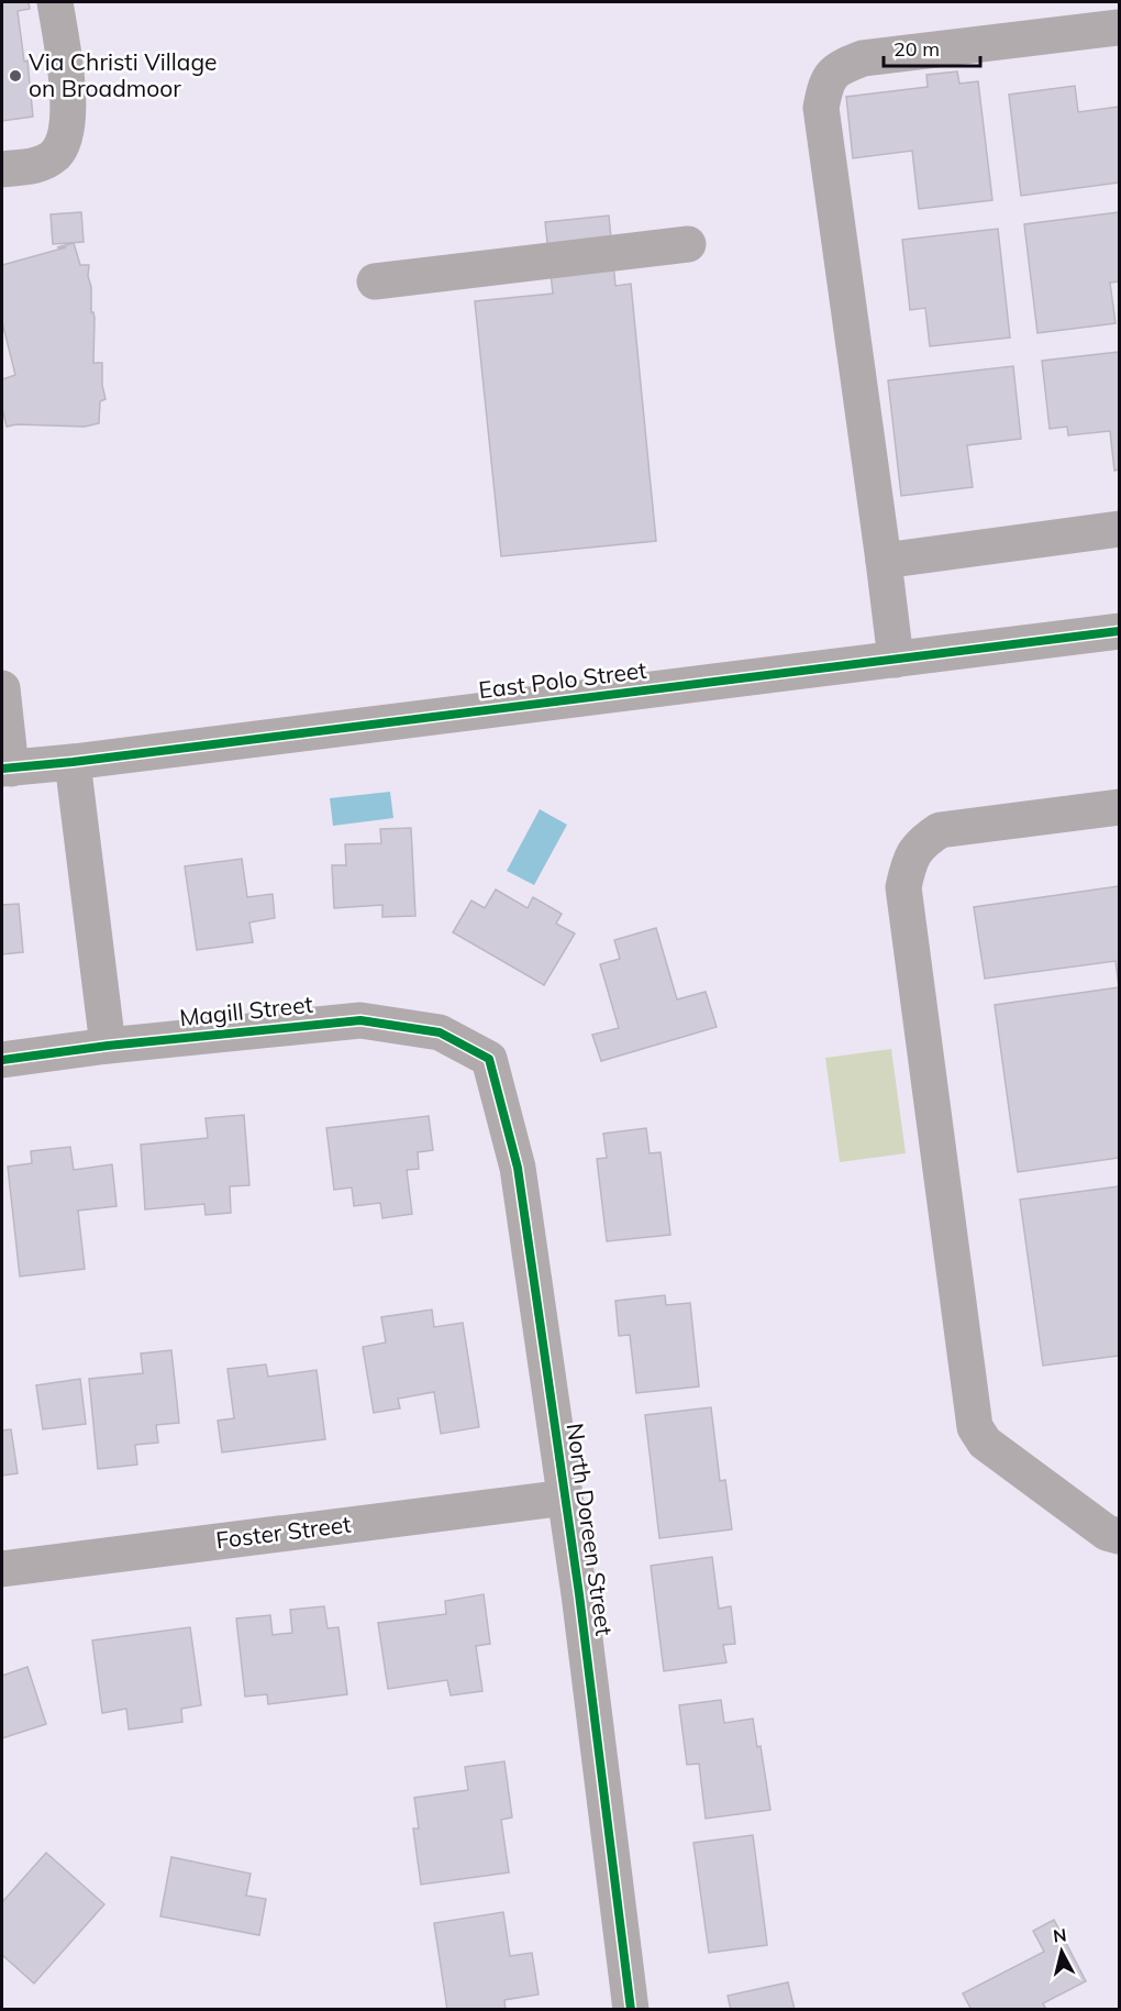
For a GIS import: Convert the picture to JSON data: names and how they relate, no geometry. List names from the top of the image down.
{
  "streets": {
    "street": [
      "East Polo Street",
      "Magill Street",
      "North Doreen Street",
      "Foster Street"
    ]
  },
  "crossings": [
    ["Magill Street", "North Doreen Street"],
    ["North Doreen Street", "Foster Street"]
  ],
  "places": ["Via Christi Village on Broadmoor"],
  "scale_bar": "20 m",
  "north": "top"
}
